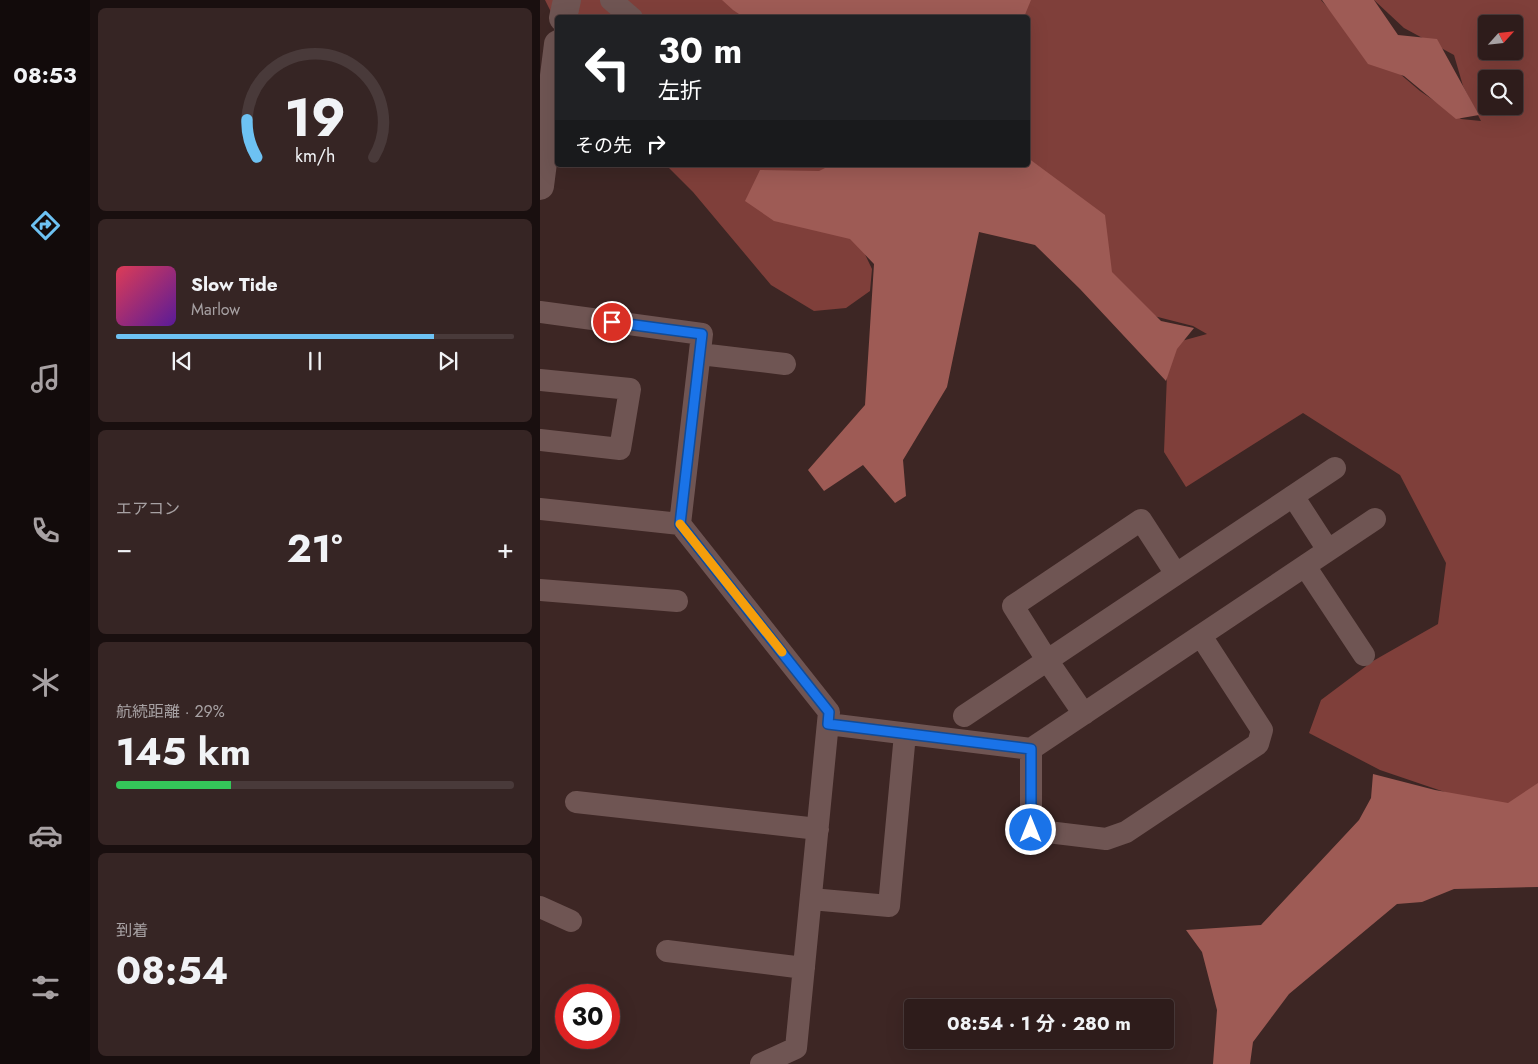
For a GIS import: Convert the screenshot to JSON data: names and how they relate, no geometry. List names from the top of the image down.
{
  "north": "top right",
  "page": {
    "tabs": "08:53",
    "turn": ["30 m", "左折"],
    "then": "その先",
    "song": ["Slow Tide", "Marlow"],
    "tile": [
      "エアコン",
      ["航続距離 · 29%", "145 km"],
      ["到着", "08:54"]
    ],
    "heat": ["−", "21°", "+"],
    "limit": "30",
    "trip": "08:54 · 1 分 · 280 m",
    "gauge": ["19", "km/h"]
  }
}
